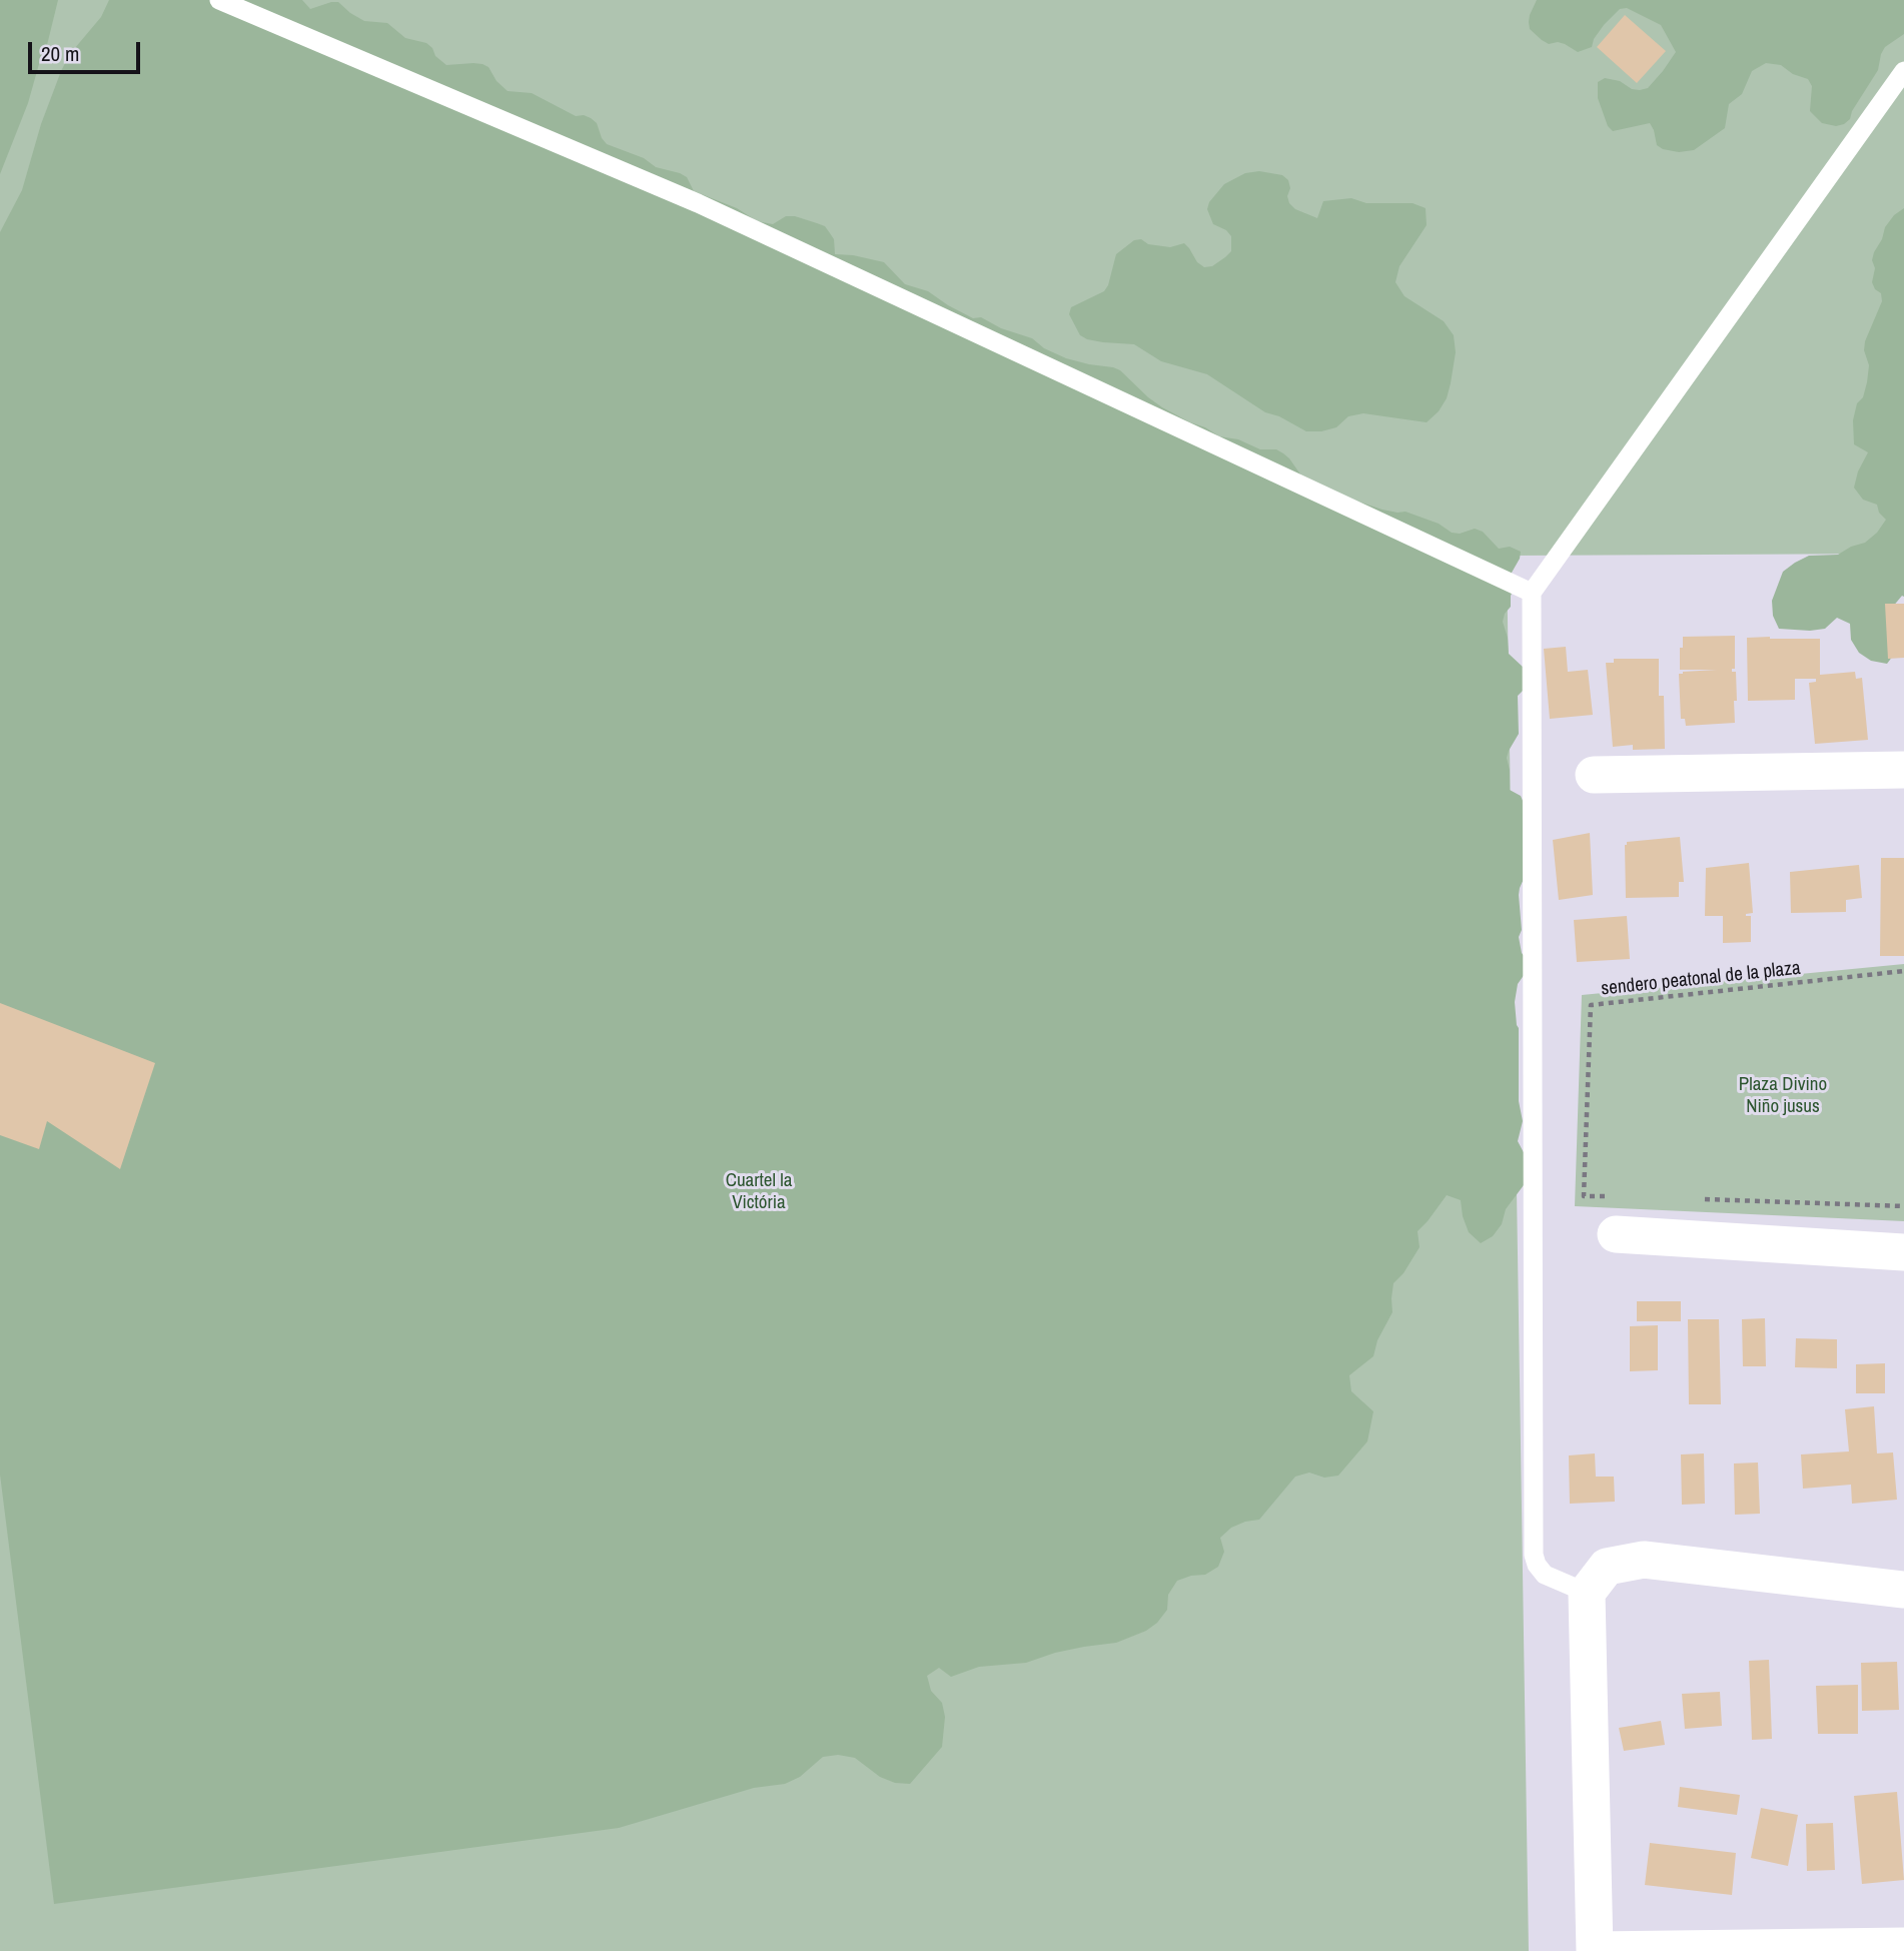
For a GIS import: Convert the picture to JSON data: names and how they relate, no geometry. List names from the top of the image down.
{
  "streets": {
    "path": ["sendero peatonal de la plaza"]
  },
  "parks": ["Plaza Divino Niño jusus", "Cuartel la Victória"],
  "scale_bar": "20 m"
}
